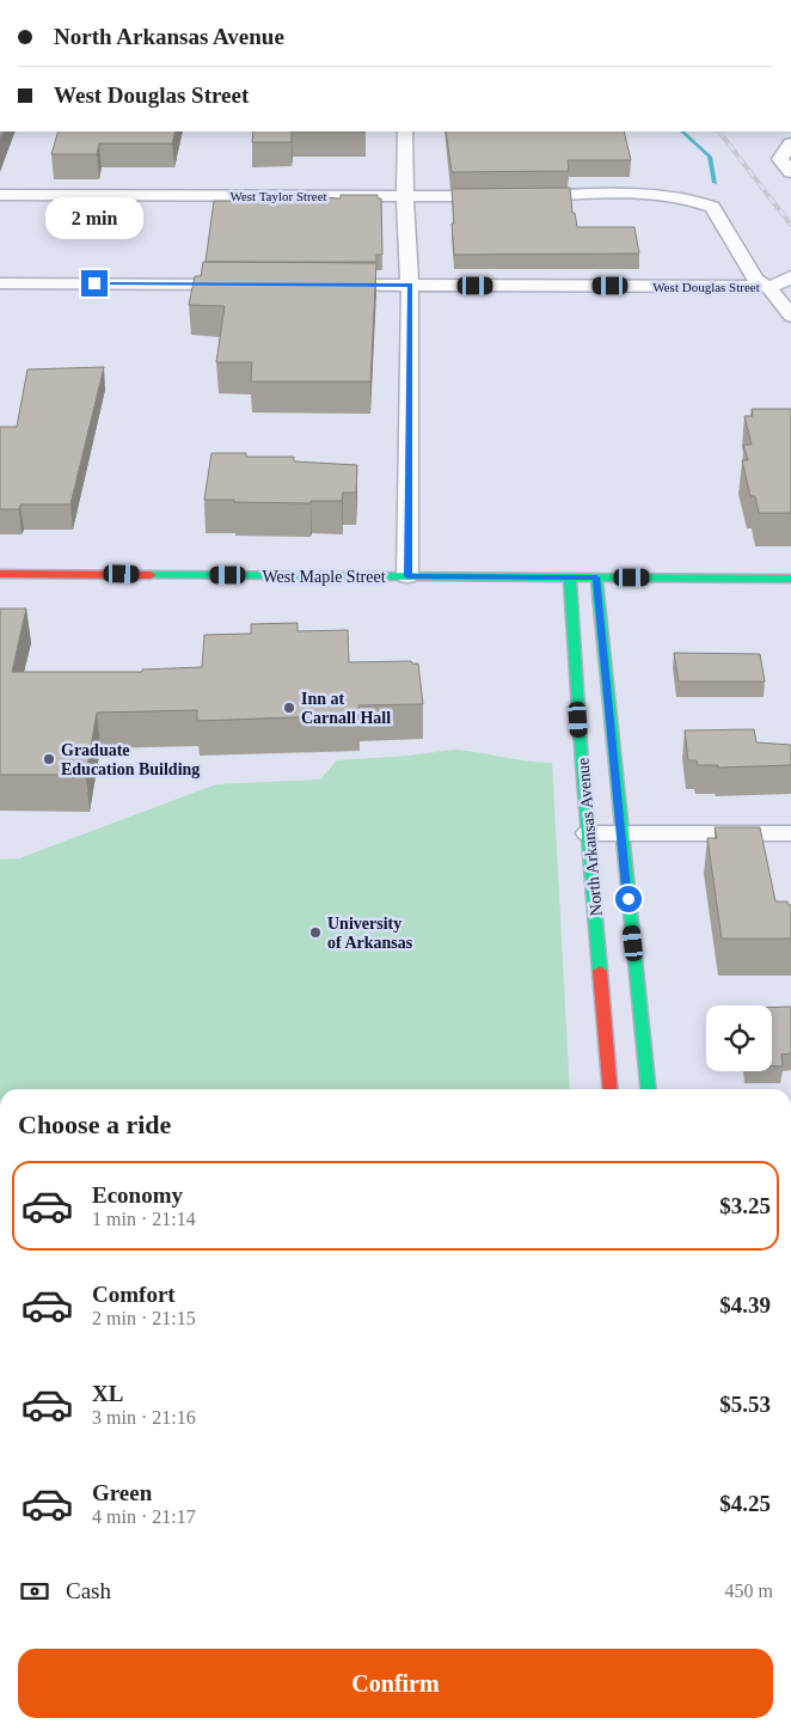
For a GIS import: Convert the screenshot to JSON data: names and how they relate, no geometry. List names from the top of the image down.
{
  "streets": {
    "street": [
      "West Taylor Street",
      "West Douglas Street",
      "West Maple Street",
      "North Arkansas Avenue"
    ]
  },
  "crossings": [
    ["West Maple Street", "North Arkansas Avenue"]
  ],
  "places": ["Inn at Carnall Hall", "Graduate Education Building", "University of Arkansas"],
  "page": {
    "banner": ["North Arkansas Avenue", "West Douglas Street"],
    "bubble": "2 min",
    "heading": "Choose a ride",
    "list": [
      {
        "name": "Economy",
        "note": "1 min · 21:14",
        "value": "$3.25"
      },
      {
        "name": "Comfort",
        "note": "2 min · 21:15",
        "value": "$4.39"
      },
      {
        "name": "XL",
        "note": "3 min · 21:16",
        "value": "$5.53"
      },
      {
        "name": "Green",
        "note": "4 min · 21:17",
        "value": "$4.25"
      }
    ],
    "pay": ["Cash", "450 m"],
    "buttons": "Confirm"
  }
}
